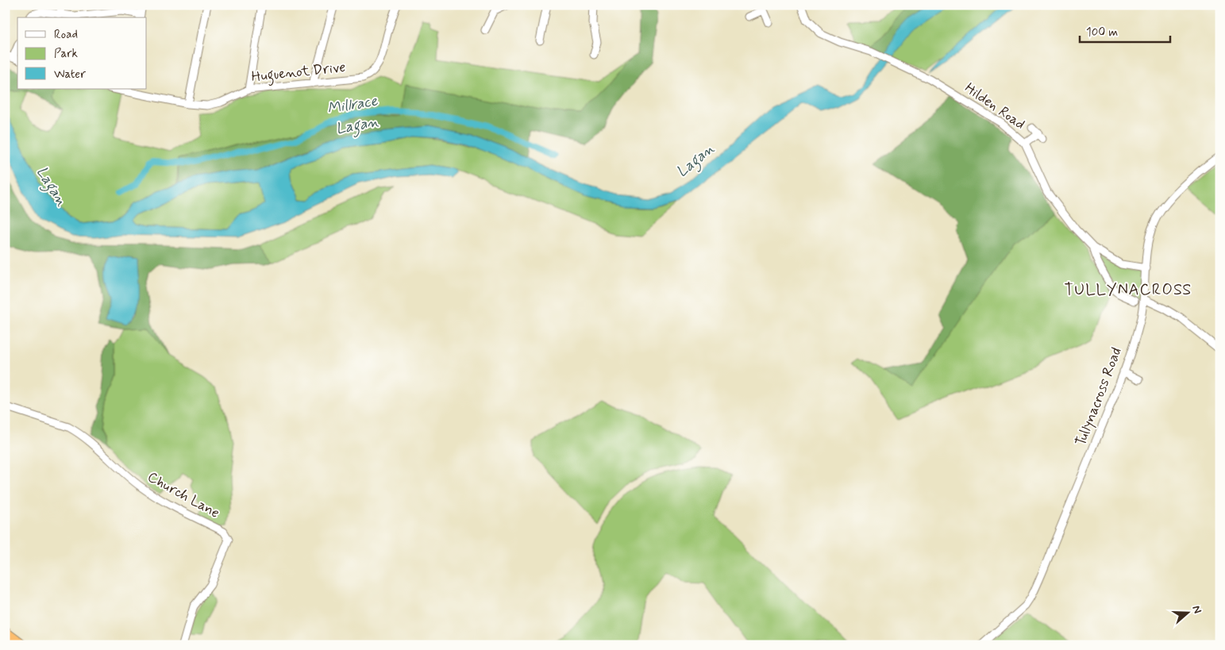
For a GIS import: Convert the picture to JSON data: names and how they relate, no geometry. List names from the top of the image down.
{
  "streets": {
    "street": [
      "Huguenot Drive",
      "Hilden Road",
      "Tullynacross Road",
      "Church Lane"
    ]
  },
  "crossings": [
    ["Hilden Road", "Tullynacross Road"]
  ],
  "districts": ["TULLYNACROSS"],
  "water": ["Millrace", "Lagan"],
  "legend": ["Road", "Park", "Water"],
  "scale_bar": "100 m",
  "north": "right"
}
